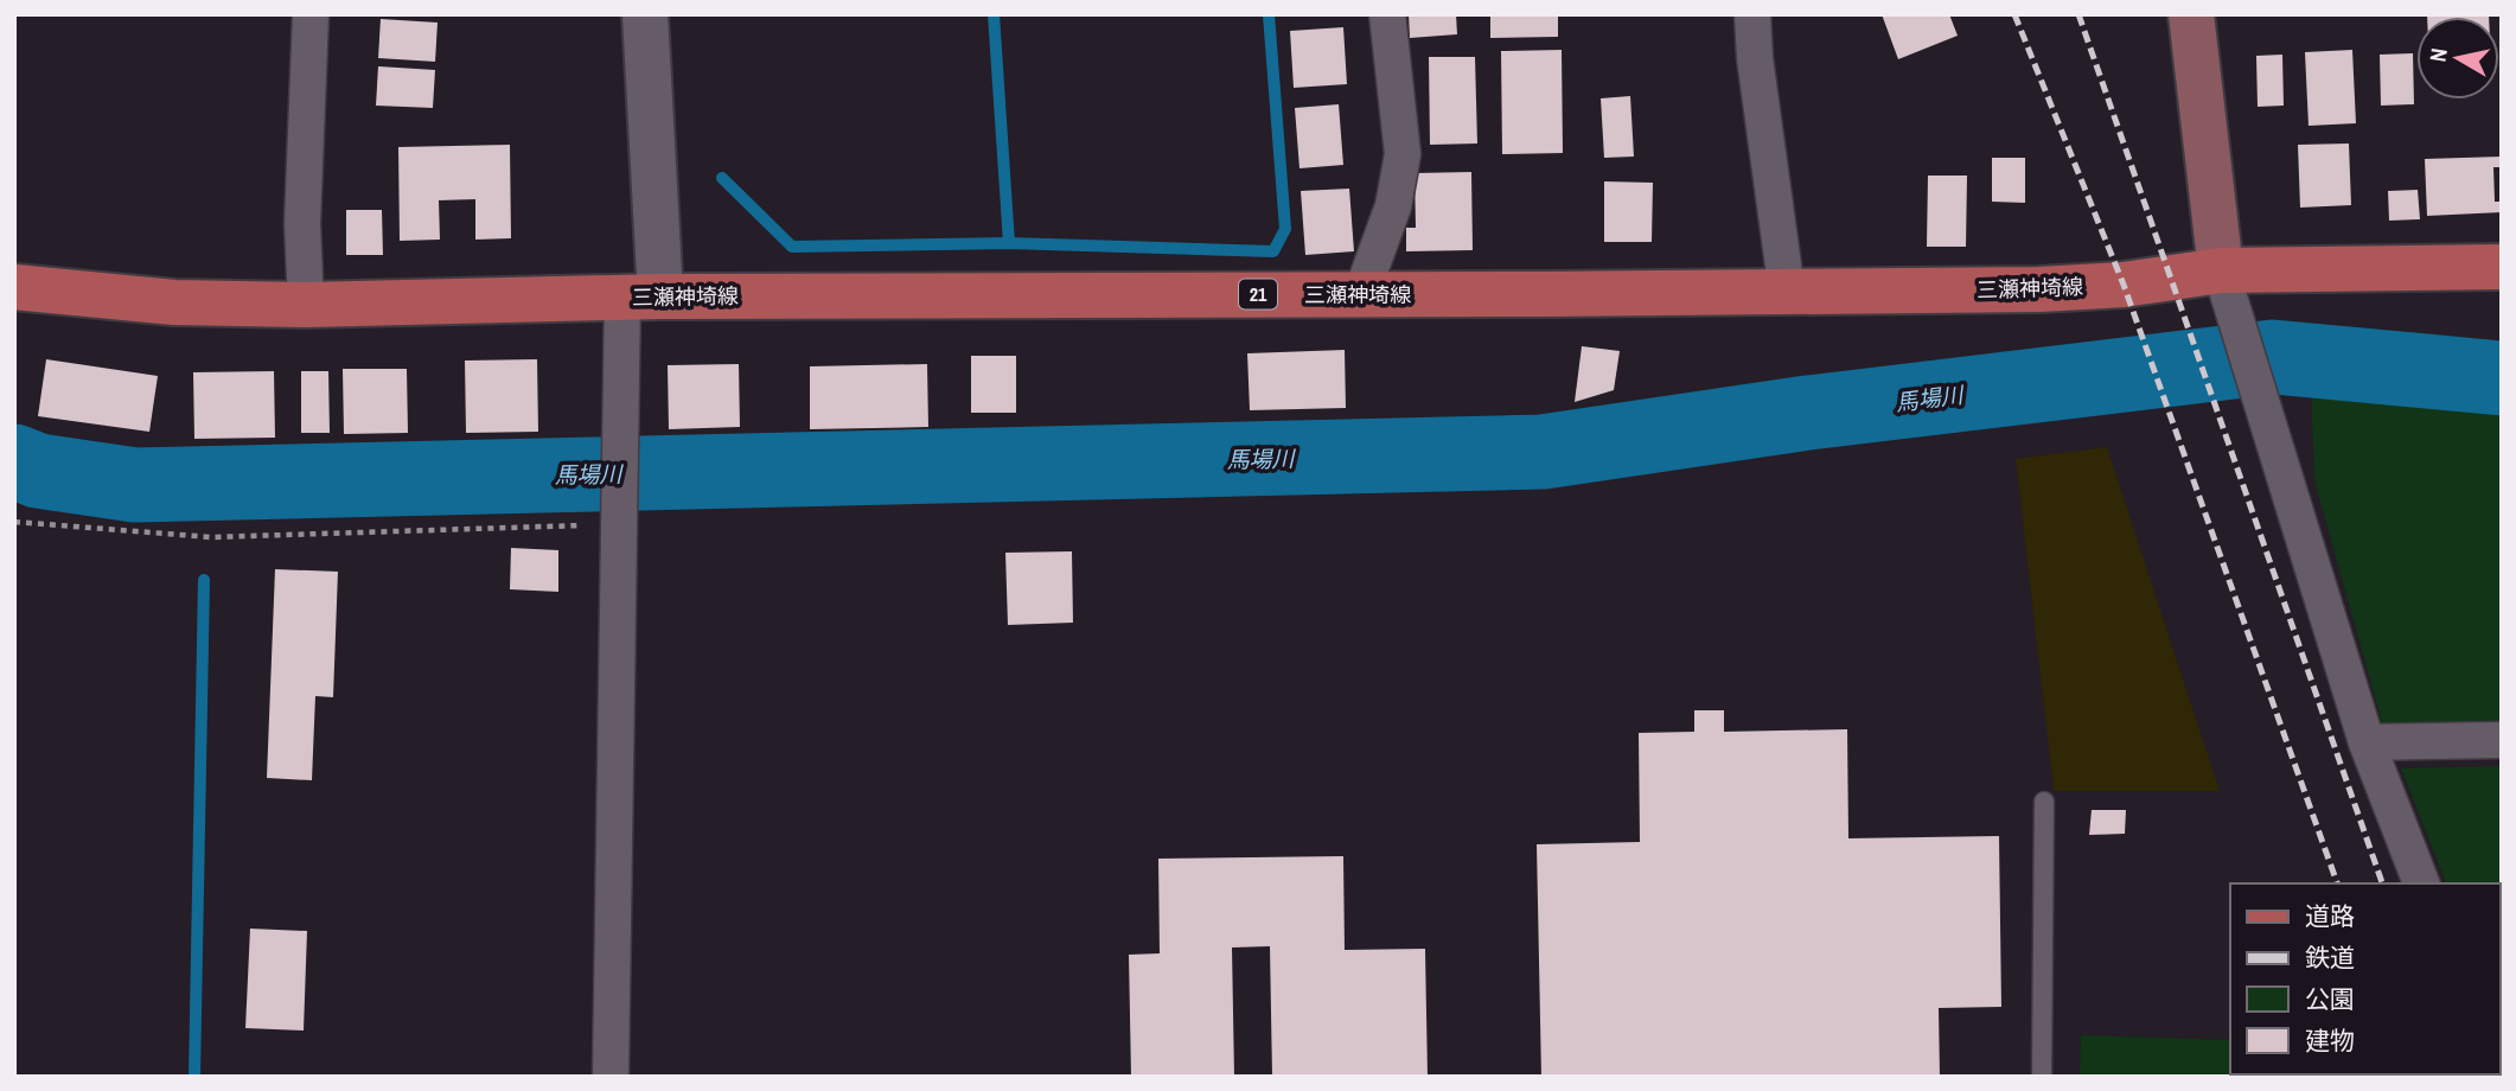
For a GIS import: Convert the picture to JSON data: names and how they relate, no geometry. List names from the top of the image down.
{
  "streets": {
    "main road": ["三瀬神埼線", "21"]
  },
  "water": ["馬場川"],
  "legend": [
    "道路",
    "鉄道",
    "公園",
    "建物"
  ],
  "north": "left"
}
